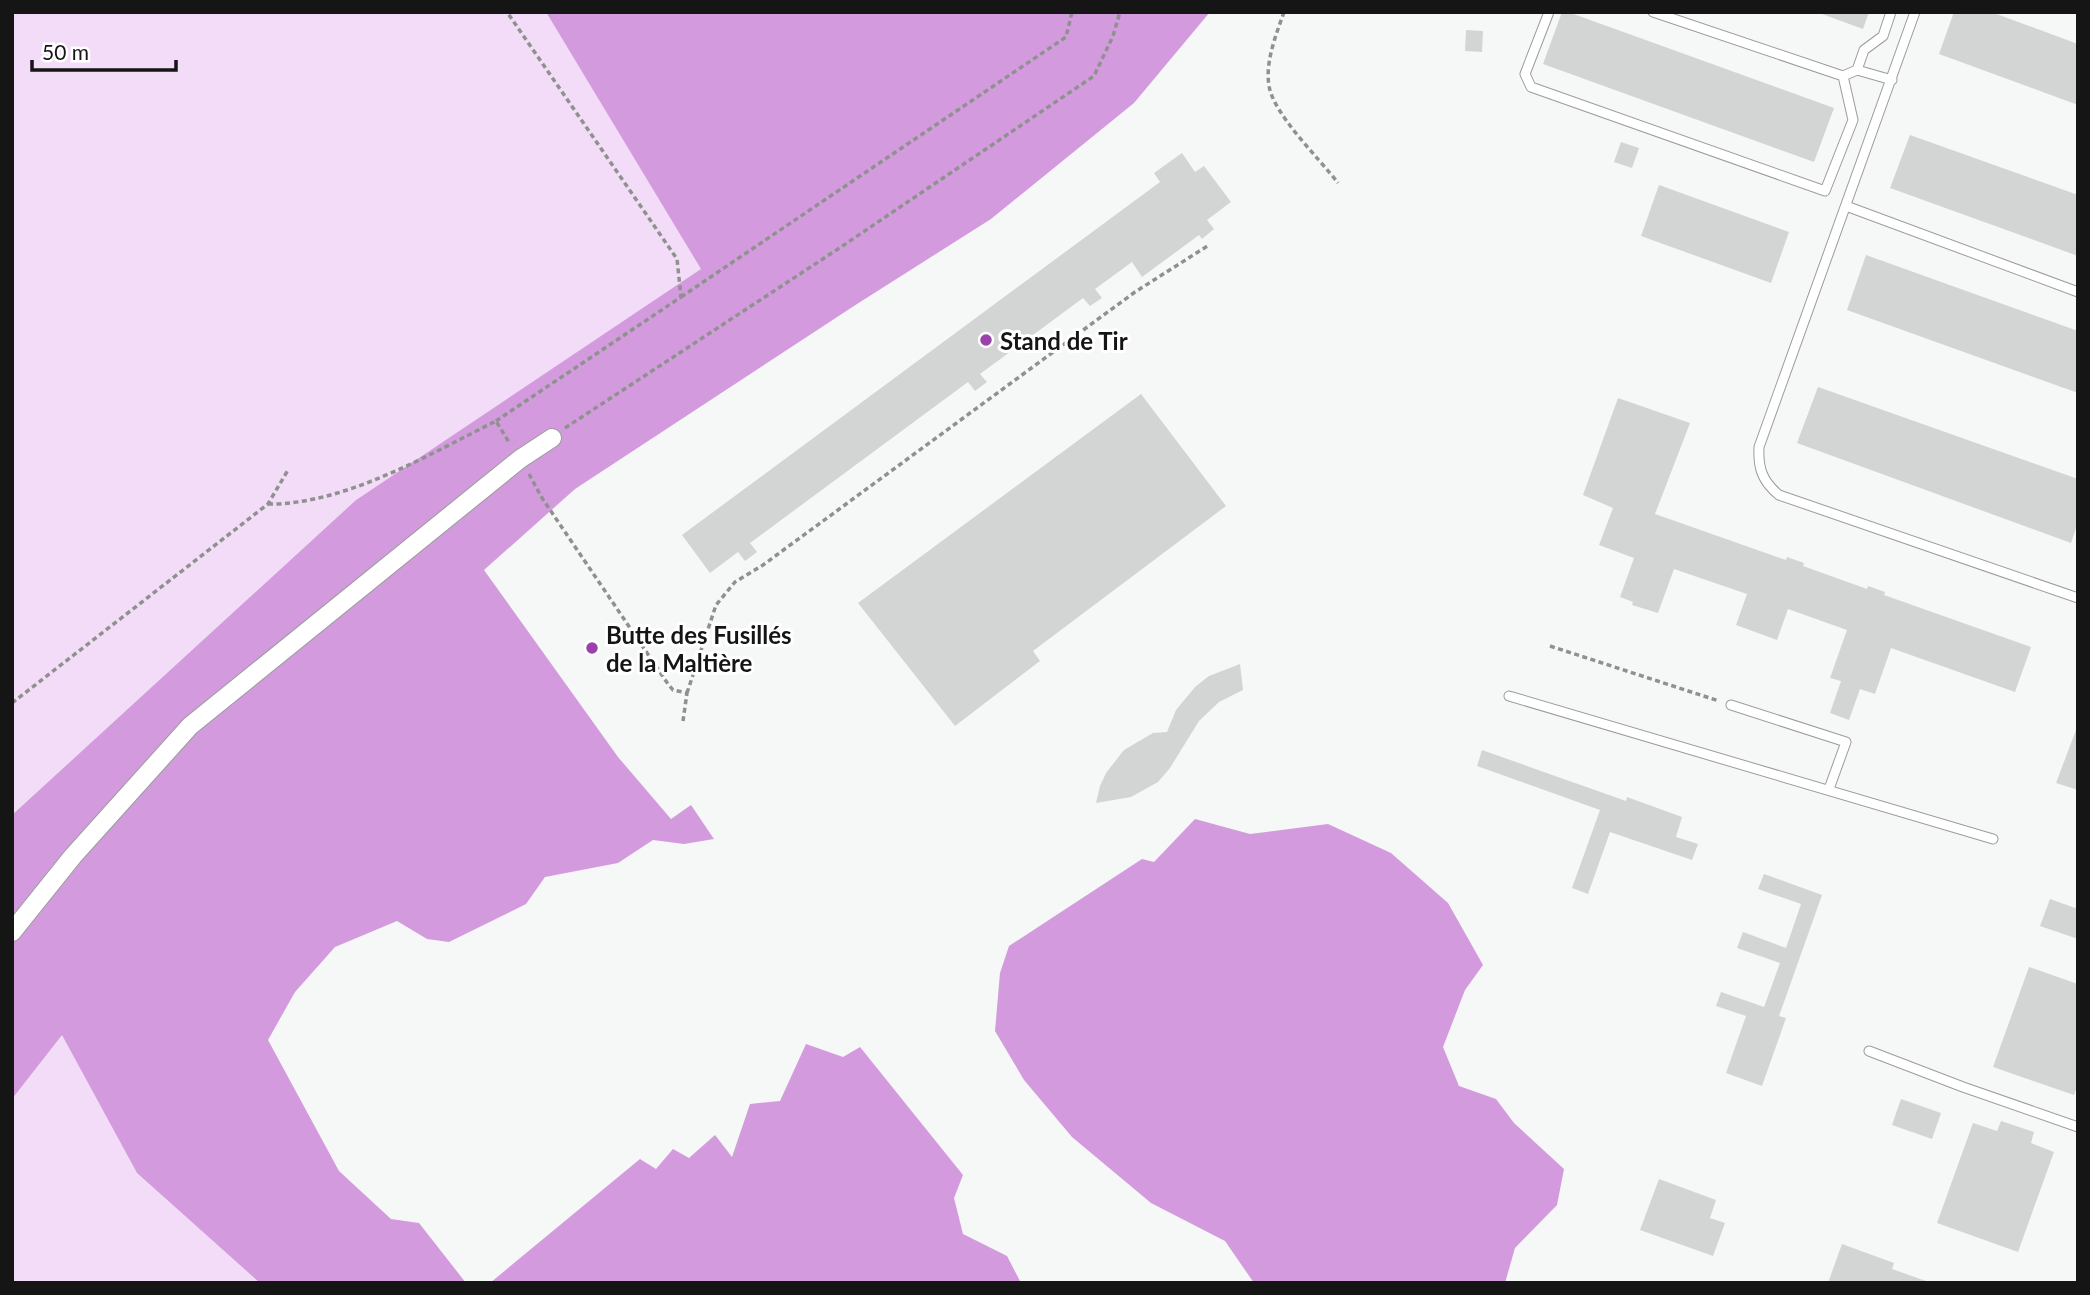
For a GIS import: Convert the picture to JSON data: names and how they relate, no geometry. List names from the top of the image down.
{
  "places": ["Stand de Tir", "Butte des Fusillés de la Maltière"],
  "scale_bar": "50 m"
}
